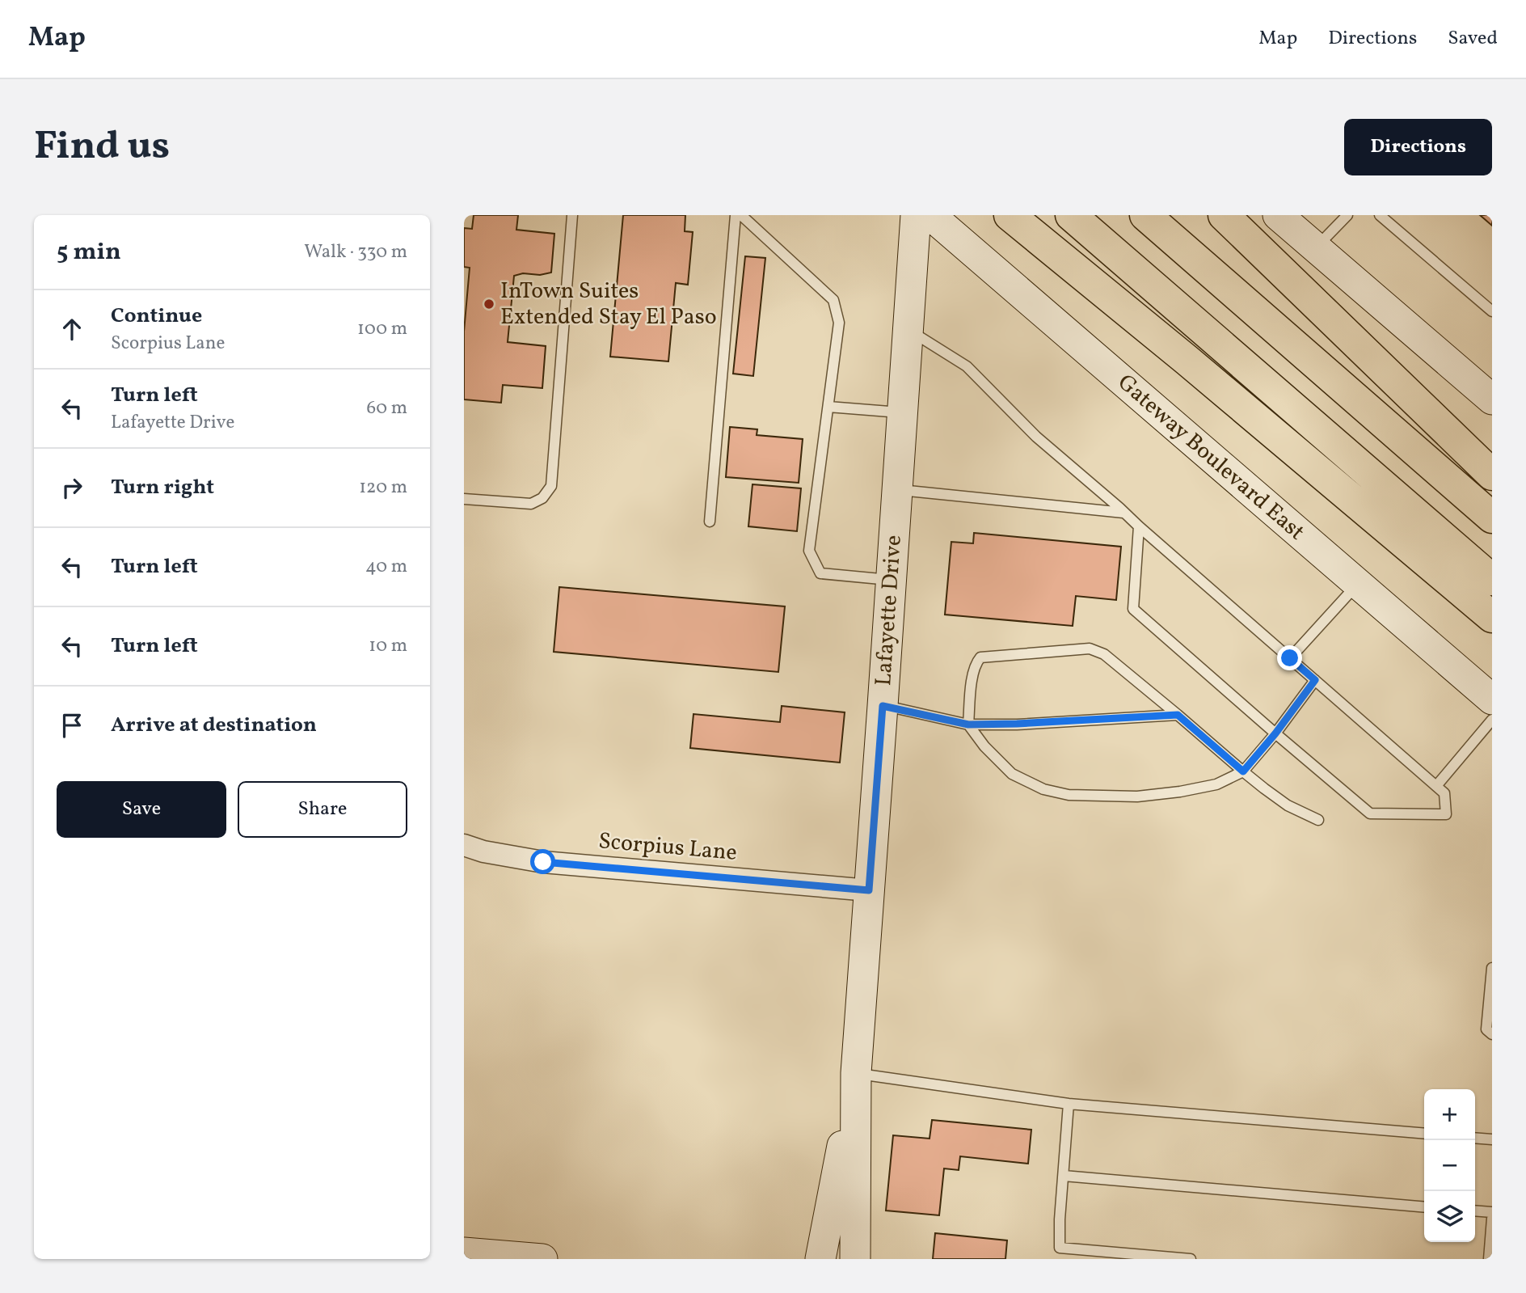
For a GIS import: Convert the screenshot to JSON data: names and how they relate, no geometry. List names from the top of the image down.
{
  "streets": {
    "street": ["Gateway Boulevard East", "Lafayette Drive", "Scorpius Lane"]
  },
  "crossings": [
    ["Lafayette Drive", "Scorpius Lane"]
  ],
  "places": ["InTown Suites Extended Stay El Paso"],
  "page": {
    "header": "Map",
    "nav": ["Map", "Directions", "Saved"],
    "buttons": [
      "Directions",
      ["Save", "Share"]
    ],
    "title": "Find us",
    "heading": ["5 min", "Walk · 330 m"],
    "list": [
      ["Continue", "Scorpius Lane", "100 m"],
      ["Turn left", "Lafayette Drive", "60 m"],
      ["Turn right", "120 m"],
      ["Turn left", "40 m"],
      ["Turn left", "10 m"],
      "Arrive at destination"
    ],
    "map_buttons": ["+", "−"]
  }
}
